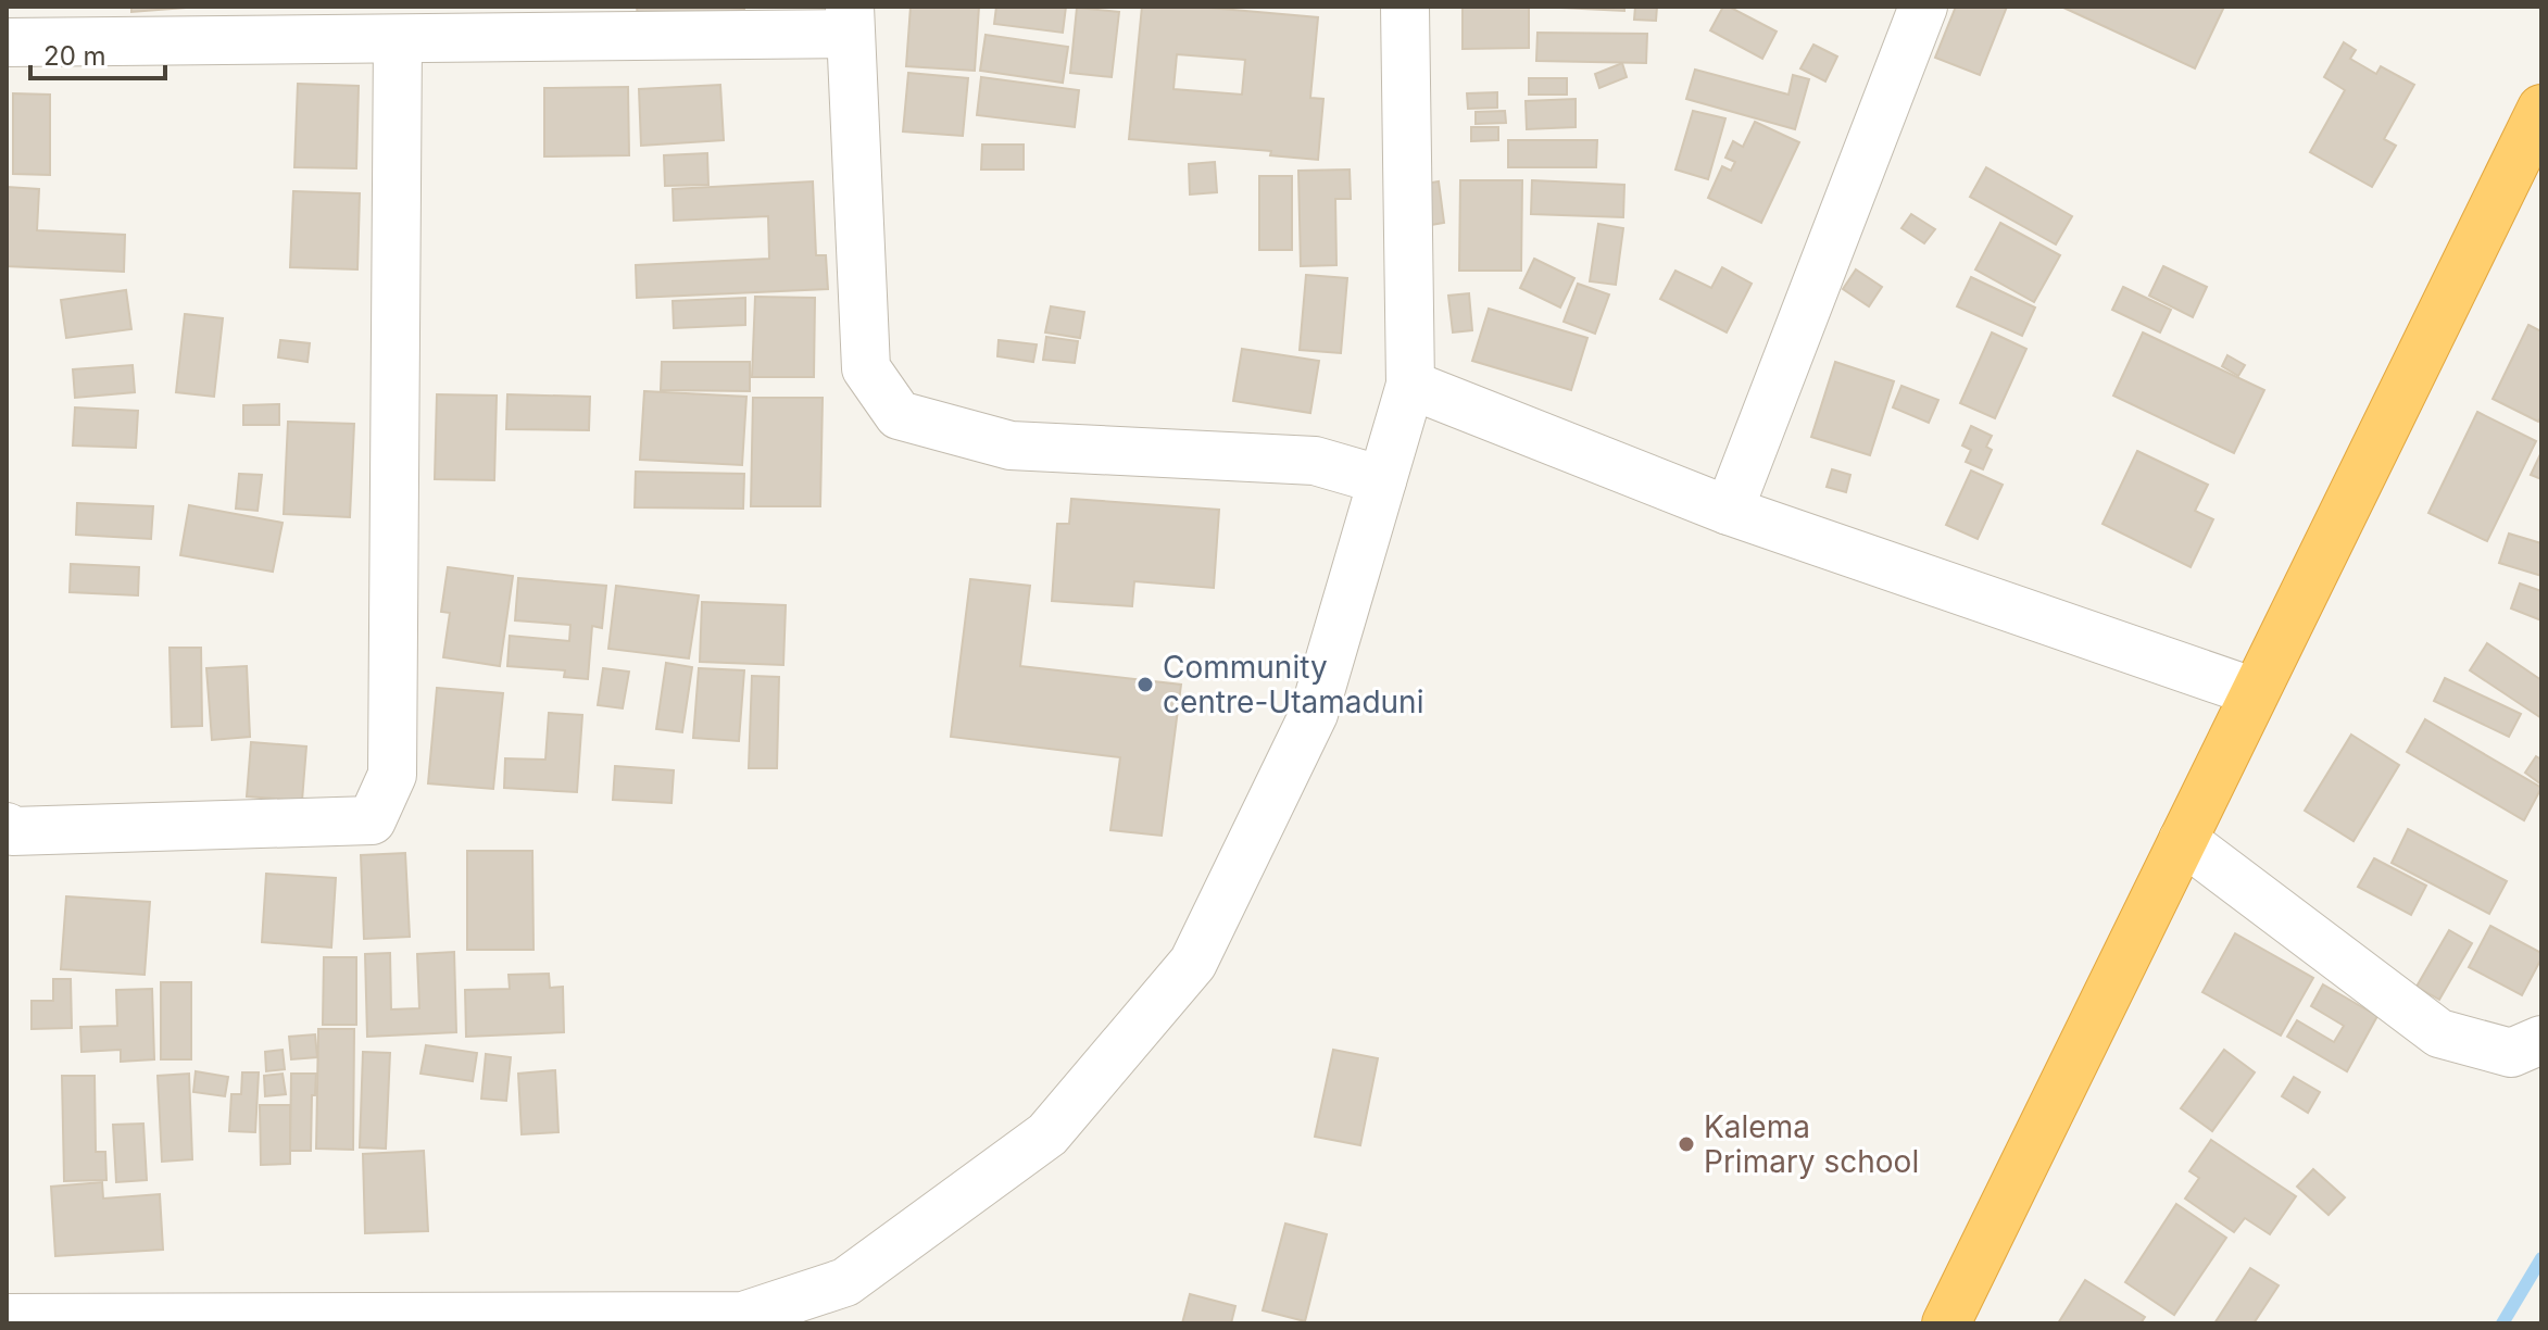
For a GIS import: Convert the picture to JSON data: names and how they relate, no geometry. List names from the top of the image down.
{
  "places": ["Community centre-Utamaduni", "Kalema Primary school"],
  "scale_bar": "20 m"
}
